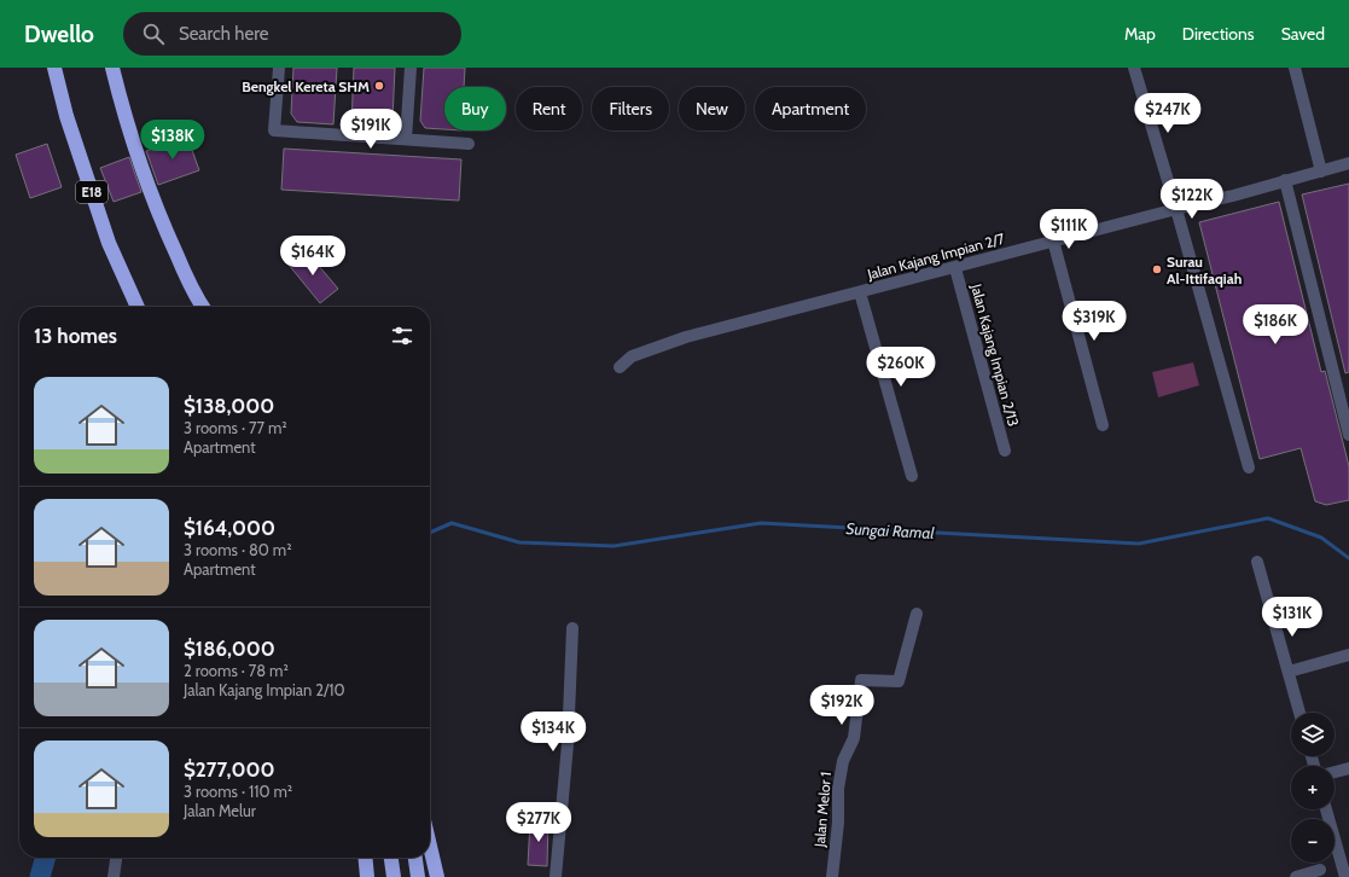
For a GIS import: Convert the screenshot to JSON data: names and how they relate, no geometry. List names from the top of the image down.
{
  "streets": {
    "highway": ["E18"],
    "street": ["Jalan Kajang Impian 2/7", "Jalan Kajang Impian 2/13", "Jalan Melor 1"]
  },
  "crossings": [
    ["Jalan Kajang Impian 2/7", "Jalan Kajang Impian 2/13"]
  ],
  "water": ["Sungai Ramal"],
  "places": ["Bengkel Kereta SHM", "Surau Al-Ittifaqiah"],
  "page": {
    "header": "Dwello",
    "search": "Search here",
    "nav": ["Map", "Directions", "Saved"],
    "chip": [
      "Buy",
      "Rent",
      "Filters",
      "New",
      "Apartment"
    ],
    "price": [
      "$247K",
      "$191K",
      "$138K",
      "$122K",
      "$111K",
      "$164K",
      "$319K",
      "$186K",
      "$260K",
      "$131K",
      "$192K",
      "$134K",
      "$277K"
    ],
    "heading": "13 homes",
    "list": [
      {
        "name": "$138,000",
        "note": "3 rooms · 77 m² · Apartment"
      },
      {
        "name": "$164,000",
        "note": "3 rooms · 80 m² · Apartment"
      },
      {
        "name": "$186,000",
        "note": "2 rooms · 78 m² · Jalan Kajang Impian 2/10"
      },
      {
        "name": "$277,000",
        "note": "3 rooms · 110 m² · Jalan Melur"
      }
    ],
    "map_buttons": ["+", "−"]
  }
}
